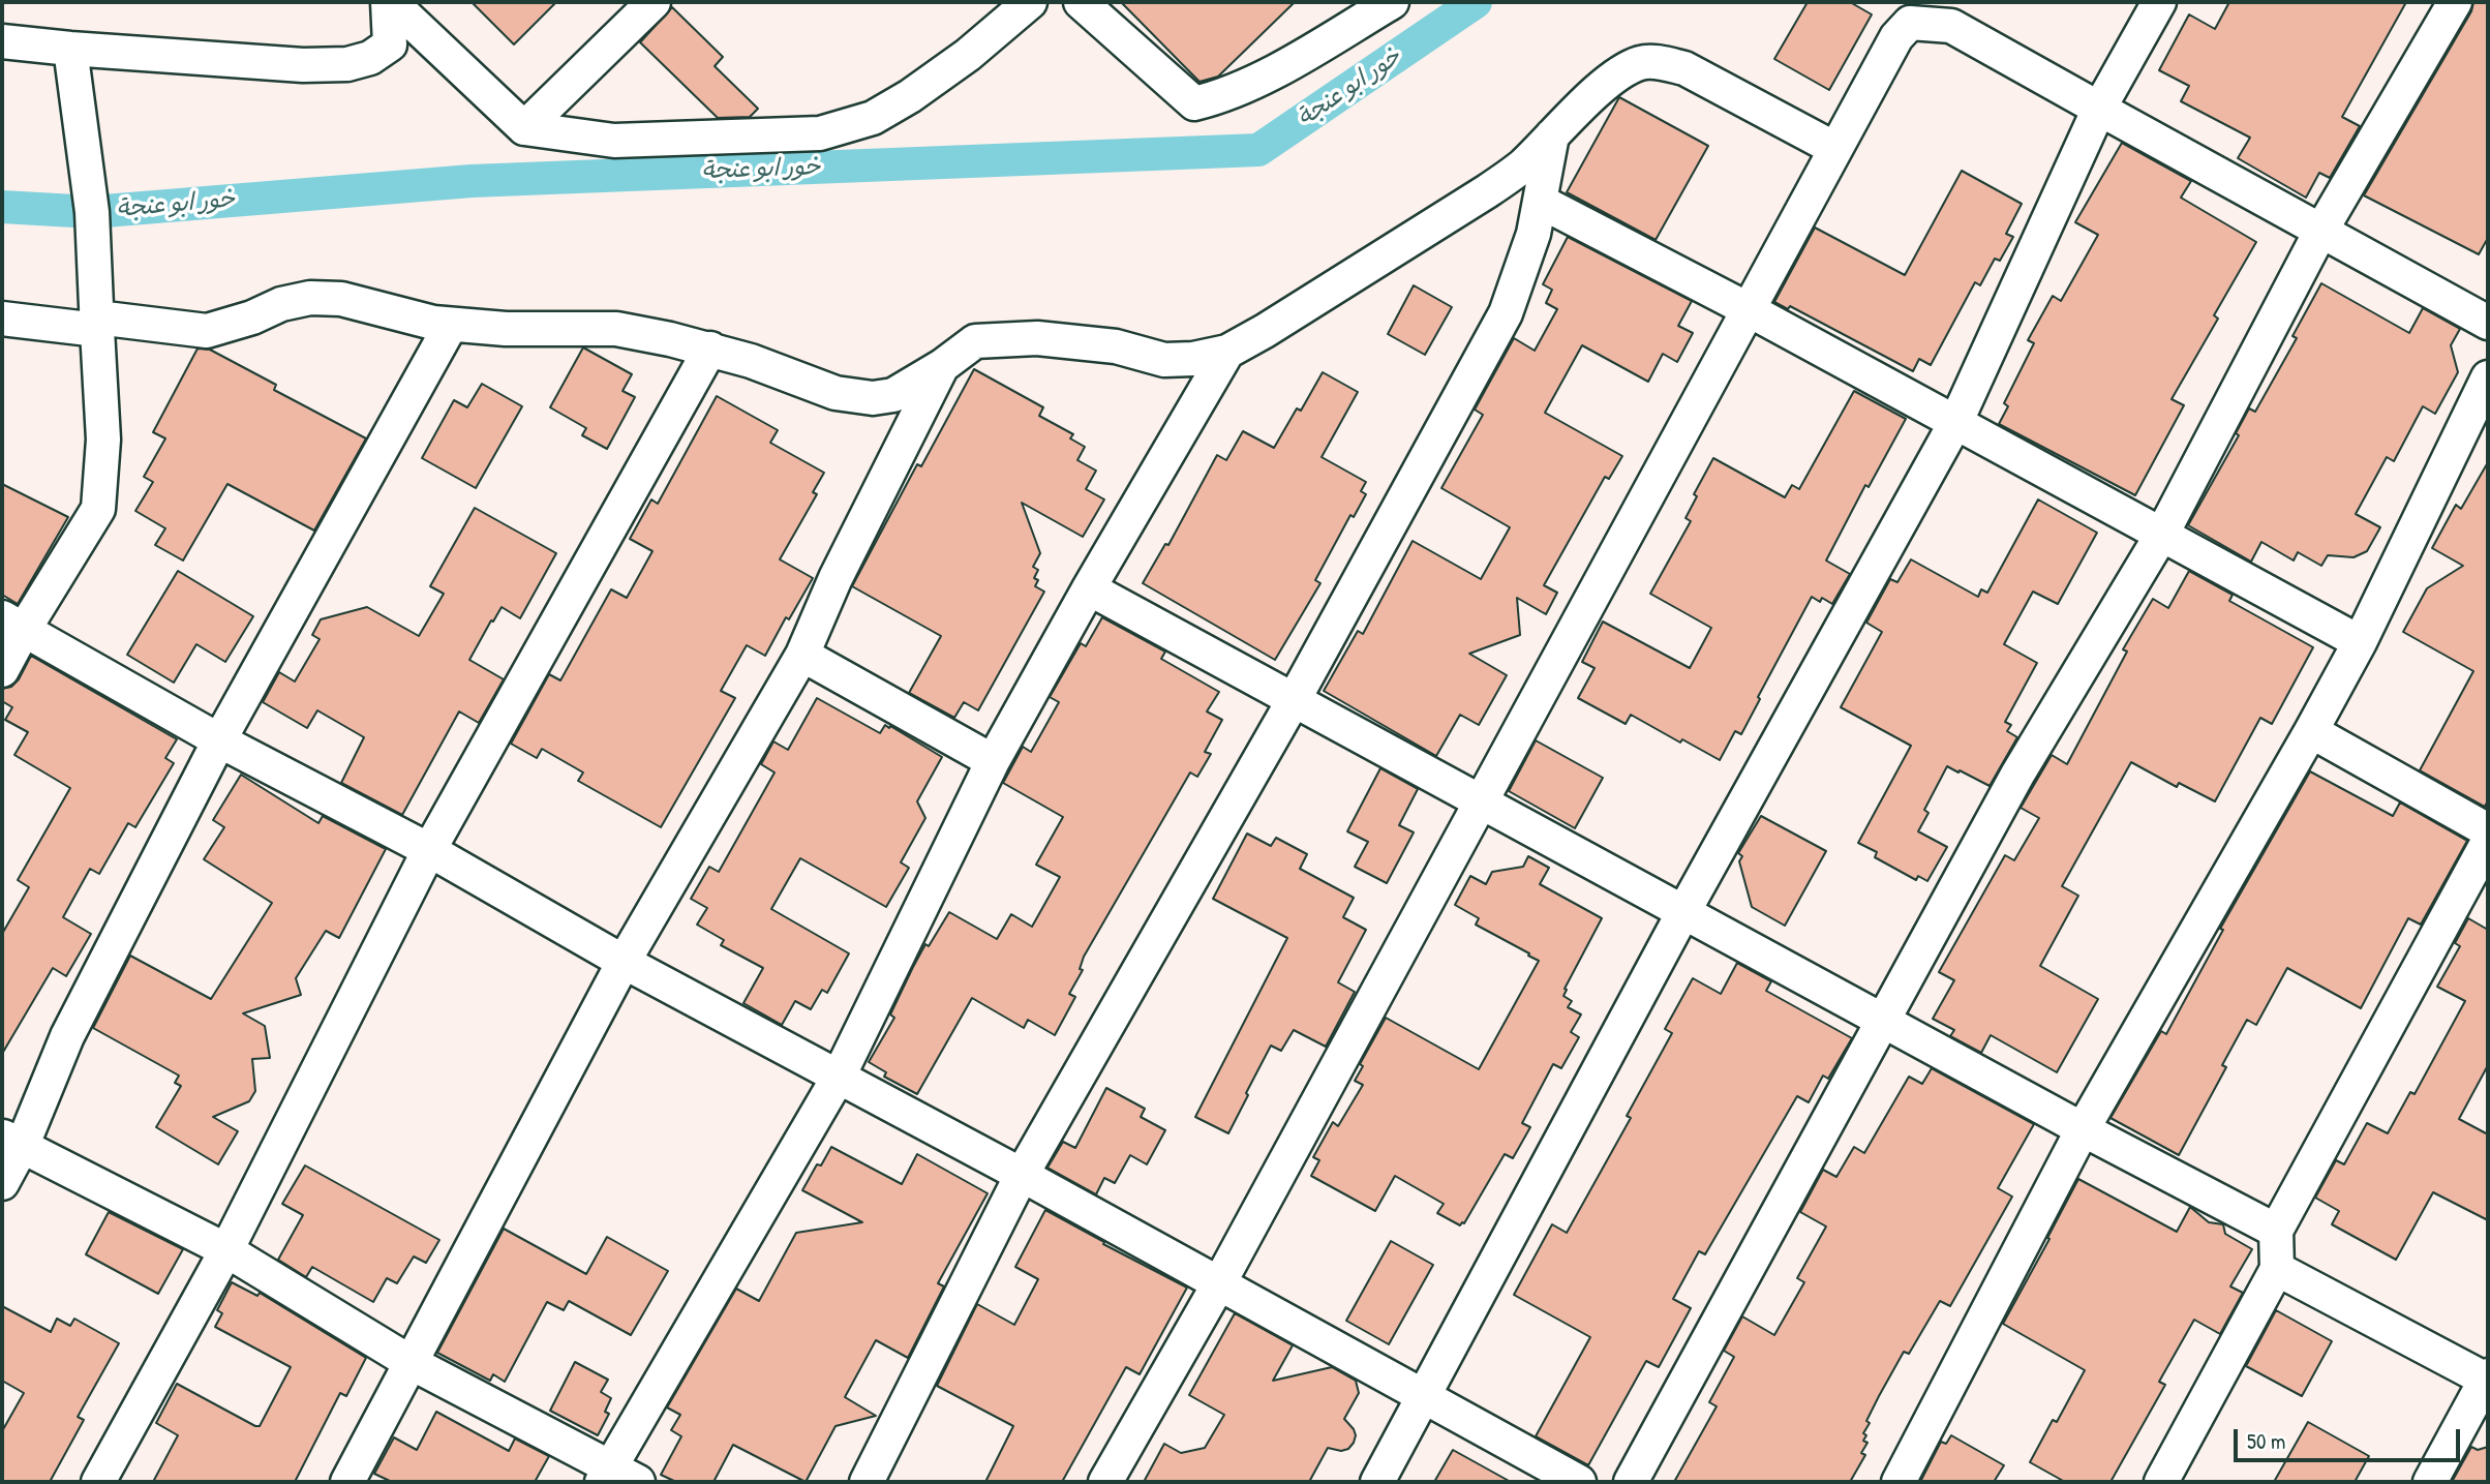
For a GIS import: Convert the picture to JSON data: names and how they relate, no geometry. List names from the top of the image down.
{
  "water": ["خور ابو عنجة"],
  "scale_bar": "50 m"
}
